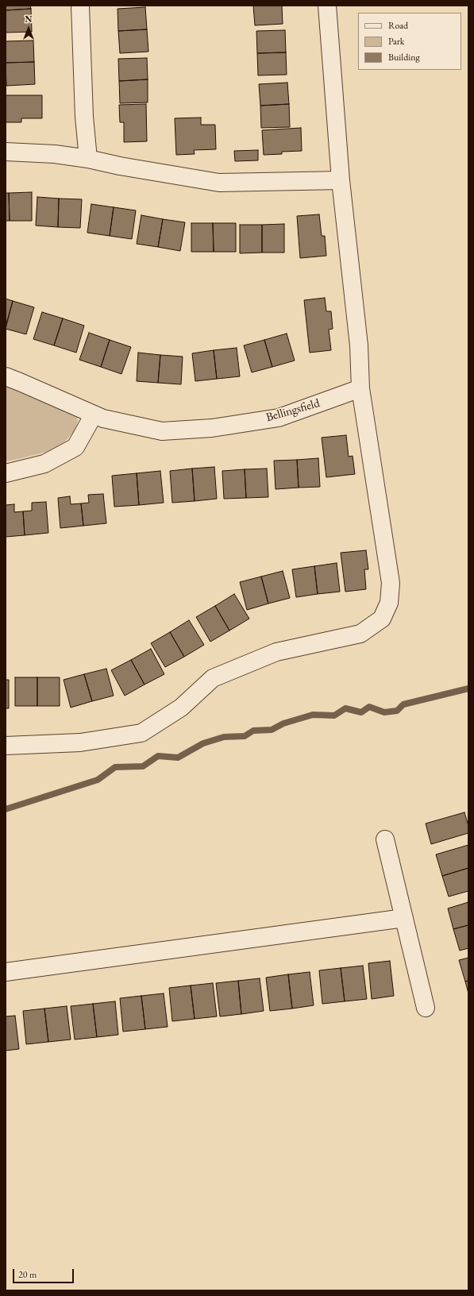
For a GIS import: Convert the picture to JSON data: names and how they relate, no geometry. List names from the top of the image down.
{
  "streets": {
    "street": ["Bellingsfield"]
  },
  "legend": ["Road", "Park", "Building"],
  "scale_bar": "20 m",
  "north": "top"
}
